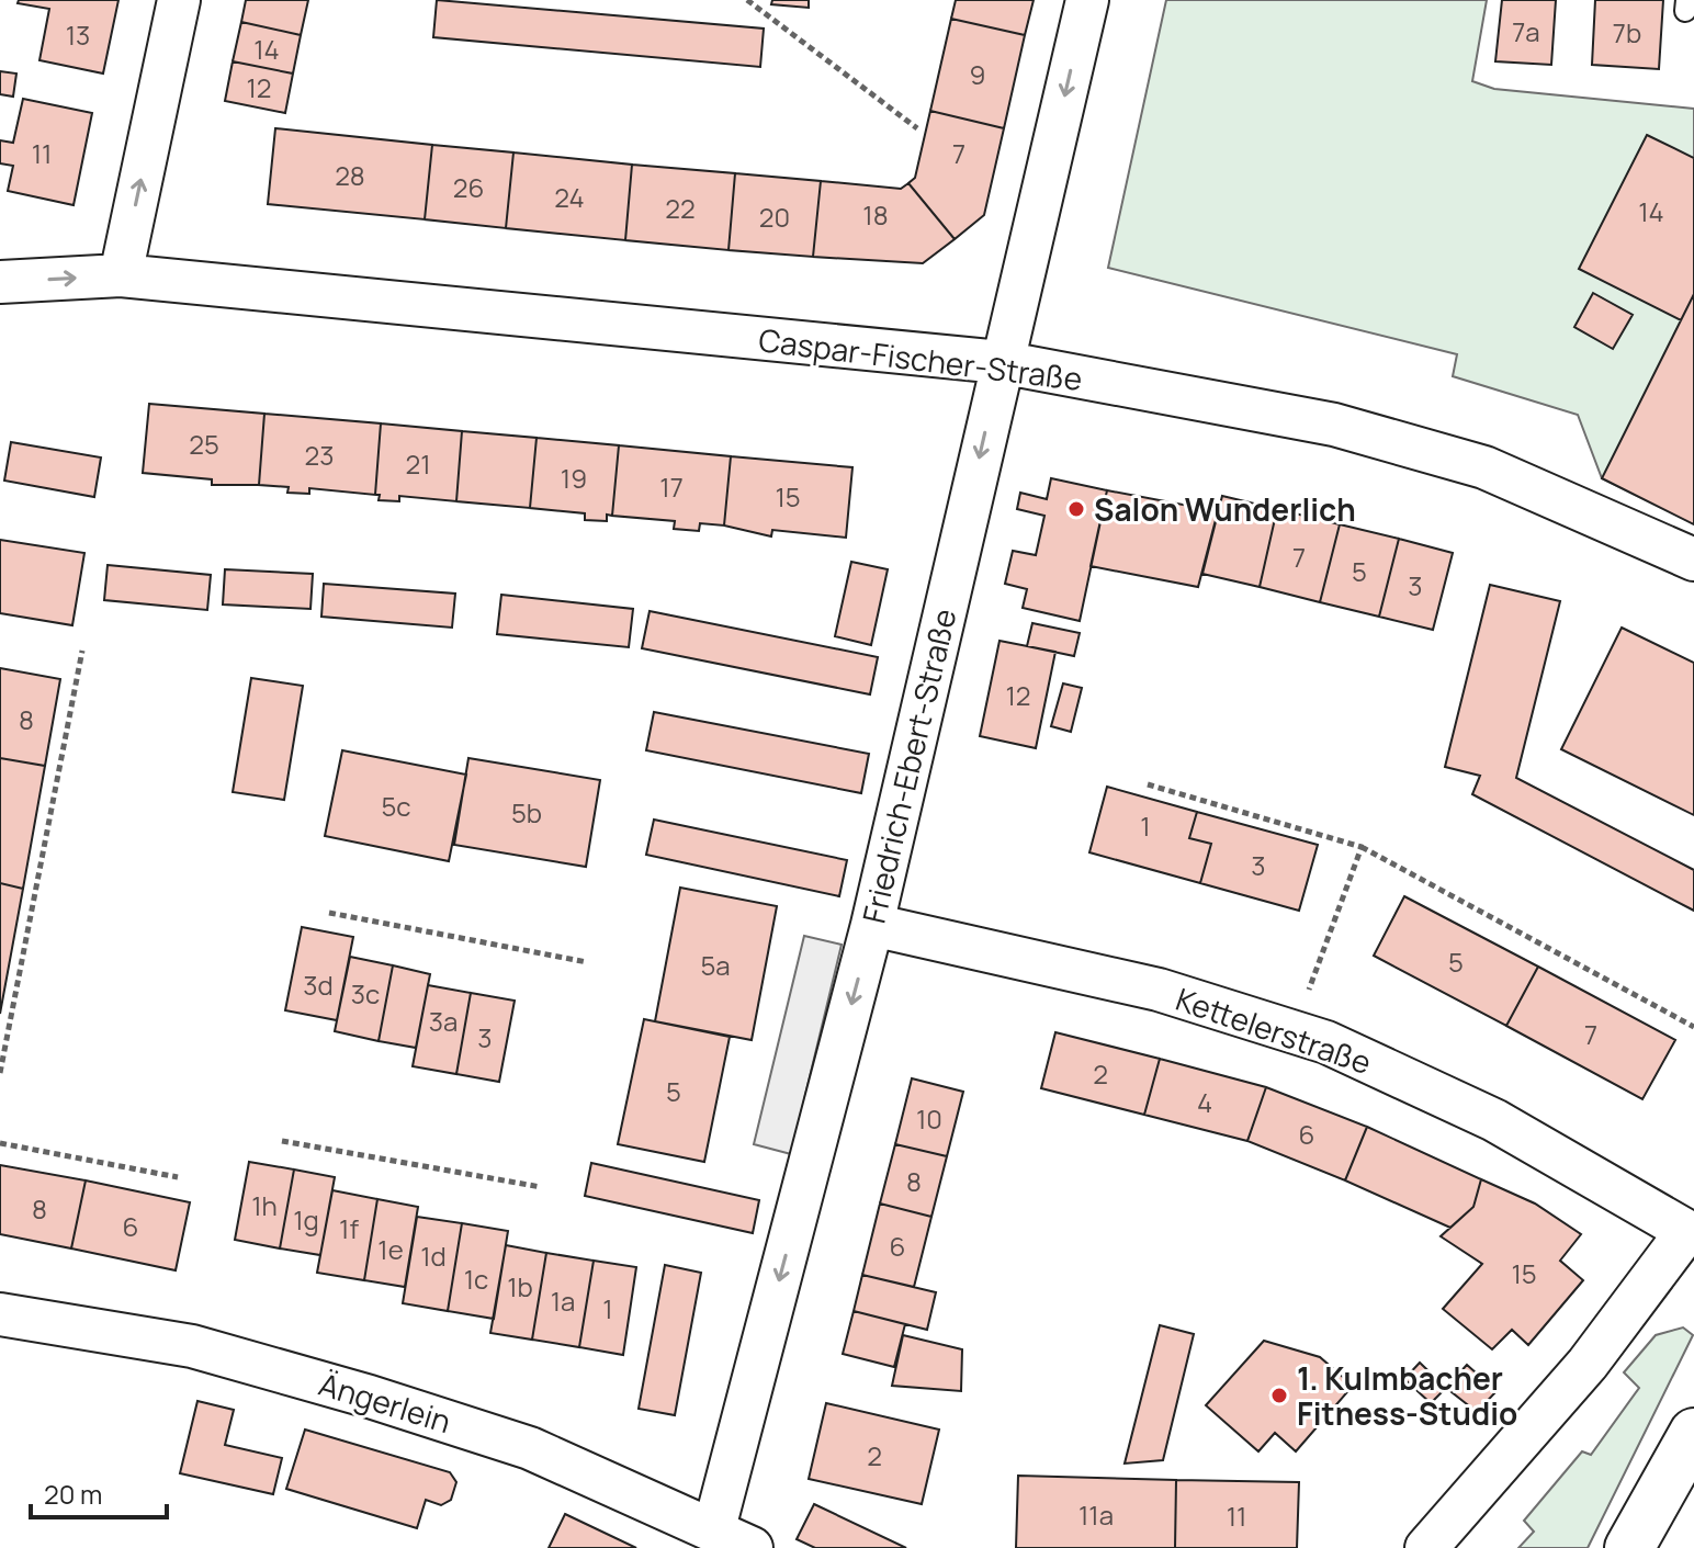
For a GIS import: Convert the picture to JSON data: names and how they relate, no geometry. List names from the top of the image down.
{
  "streets": {
    "street": [
      "Caspar-Fischer-Straße",
      "Friedrich-Ebert-Straße",
      "Kettelerstraße",
      "Ängerlein"
    ]
  },
  "crossings": [
    ["Caspar-Fischer-Straße", "Friedrich-Ebert-Straße"],
    ["Friedrich-Ebert-Straße", "Kettelerstraße"],
    ["Friedrich-Ebert-Straße", "Ängerlein"]
  ],
  "one_way": ["Friedrich-Ebert-Straße"],
  "places": ["Salon Wunderlich", "1. Kulmbacher Fitness-Studio"],
  "house_numbers": [
    "7a",
    "7b",
    "13",
    "14",
    "9",
    "12",
    "11",
    "7",
    "28",
    "26",
    "24",
    "22",
    "14",
    "18",
    "20",
    "25",
    "23",
    "21",
    "19",
    "17",
    "15",
    "7",
    "5",
    "3",
    "12",
    "8",
    "5c",
    "5b",
    "1",
    "3",
    "5",
    "5a",
    "3d",
    "3c",
    "3a",
    "7",
    "3",
    "2",
    "5",
    "4",
    "10",
    "6",
    "8",
    "1h",
    "8",
    "1g",
    "6",
    "1f",
    "6",
    "1e",
    "1d",
    "15",
    "1c",
    "1b",
    "1a",
    "1",
    "2",
    "11a",
    "11"
  ],
  "scale_bar": "20 m"
}
